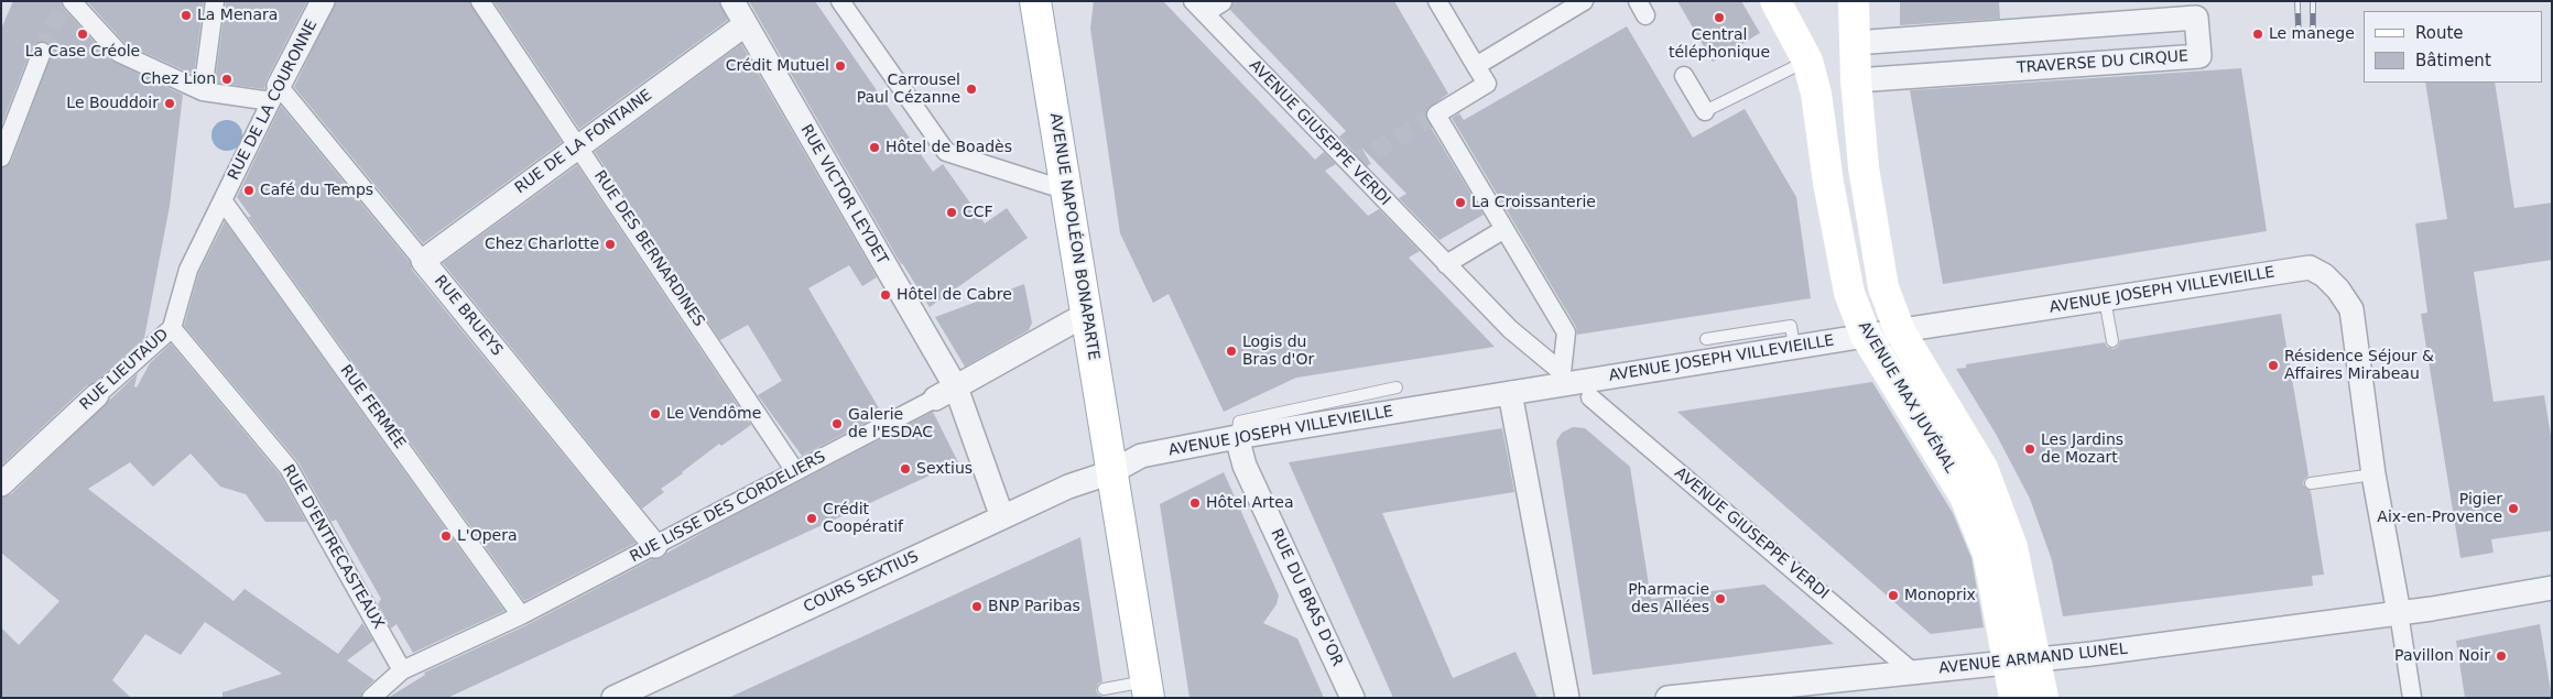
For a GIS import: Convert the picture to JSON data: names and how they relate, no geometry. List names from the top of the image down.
{
  "streets": {
    "main road": ["AVENUE NAPOLÉON BONAPARTE", "AVENUE MAX JUVÉNAL"],
    "street": [
      "TRAVERSE DU CIRQUE",
      "RUE DE LA COURONNE",
      "AVENUE GIUSEPPE VERDI",
      "RUE DE LA FONTAINE",
      "RUE VICTOR LEYDET",
      "RUE DES BERNARDINES",
      "AVENUE JOSEPH VILLEVIEILLE",
      "RUE BRUEYS",
      "RUE LIEUTAUD",
      "RUE FERMÉE",
      "RUE LISSE DES CORDELIERS",
      "RUE D'ENTRECASTEAUX",
      "COURS SEXTIUS",
      "RUE DU BRAS D'OR",
      "AVENUE ARMAND LUNEL"
    ]
  },
  "crossings": [
    ["TRAVERSE DU CIRQUE", "AVENUE MAX JUVÉNAL"],
    ["RUE DE LA COURONNE", "RUE BRUEYS"],
    ["RUE DE LA COURONNE", "RUE LIEUTAUD"],
    ["RUE DE LA COURONNE", "RUE FERMÉE"],
    ["AVENUE GIUSEPPE VERDI", "AVENUE ARMAND LUNEL"],
    ["RUE DE LA FONTAINE", "RUE VICTOR LEYDET"],
    ["RUE DE LA FONTAINE", "RUE DES BERNARDINES"],
    ["RUE DE LA FONTAINE", "RUE BRUEYS"],
    ["RUE VICTOR LEYDET", "RUE LISSE DES CORDELIERS"],
    ["RUE VICTOR LEYDET", "COURS SEXTIUS"],
    ["AVENUE NAPOLÉON BONAPARTE", "AVENUE JOSEPH VILLEVIEILLE"],
    ["AVENUE NAPOLÉON BONAPARTE", "RUE LISSE DES CORDELIERS"],
    ["AVENUE NAPOLÉON BONAPARTE", "COURS SEXTIUS"],
    ["RUE DES BERNARDINES", "RUE LISSE DES CORDELIERS"],
    ["AVENUE JOSEPH VILLEVIEILLE", "AVENUE MAX JUVÉNAL"],
    ["AVENUE JOSEPH VILLEVIEILLE", "COURS SEXTIUS"],
    ["AVENUE JOSEPH VILLEVIEILLE", "RUE DU BRAS D'OR"],
    ["RUE BRUEYS", "RUE LISSE DES CORDELIERS"],
    ["RUE LIEUTAUD", "RUE FERMÉE"],
    ["RUE LIEUTAUD", "RUE D'ENTRECASTEAUX"],
    ["AVENUE MAX JUVÉNAL", "AVENUE ARMAND LUNEL"],
    ["RUE FERMÉE", "RUE LISSE DES CORDELIERS"],
    ["RUE LISSE DES CORDELIERS", "RUE D'ENTRECASTEAUX"]
  ],
  "places": [
    "La Menara",
    "Central téléphonique",
    "La Case Créole",
    "Le manege",
    "Crédit Mutuel",
    "Chez Lion",
    "Carrousel Paul Cézanne",
    "Le Bouddoir",
    "Hôtel de Boadès",
    "Café du Temps",
    "La Croissanterie",
    "CCF",
    "Chez Charlotte",
    "Hôtel de Cabre",
    "Logis du Bras d'Or",
    "Résidence Séjour & Affaires Mirabeau",
    "Le Vendôme",
    "Galerie de l'ESDAC",
    "Les Jardins de Mozart",
    "Sextius",
    "Hôtel Artea",
    "Pigier Aix-en-Provence",
    "Crédit Coopératif",
    "L'Opera",
    "Monoprix",
    "Pharmacie des Allées",
    "BNP Paribas",
    "Pavillon Noir"
  ],
  "legend": ["Route", "Bâtiment"]
}
